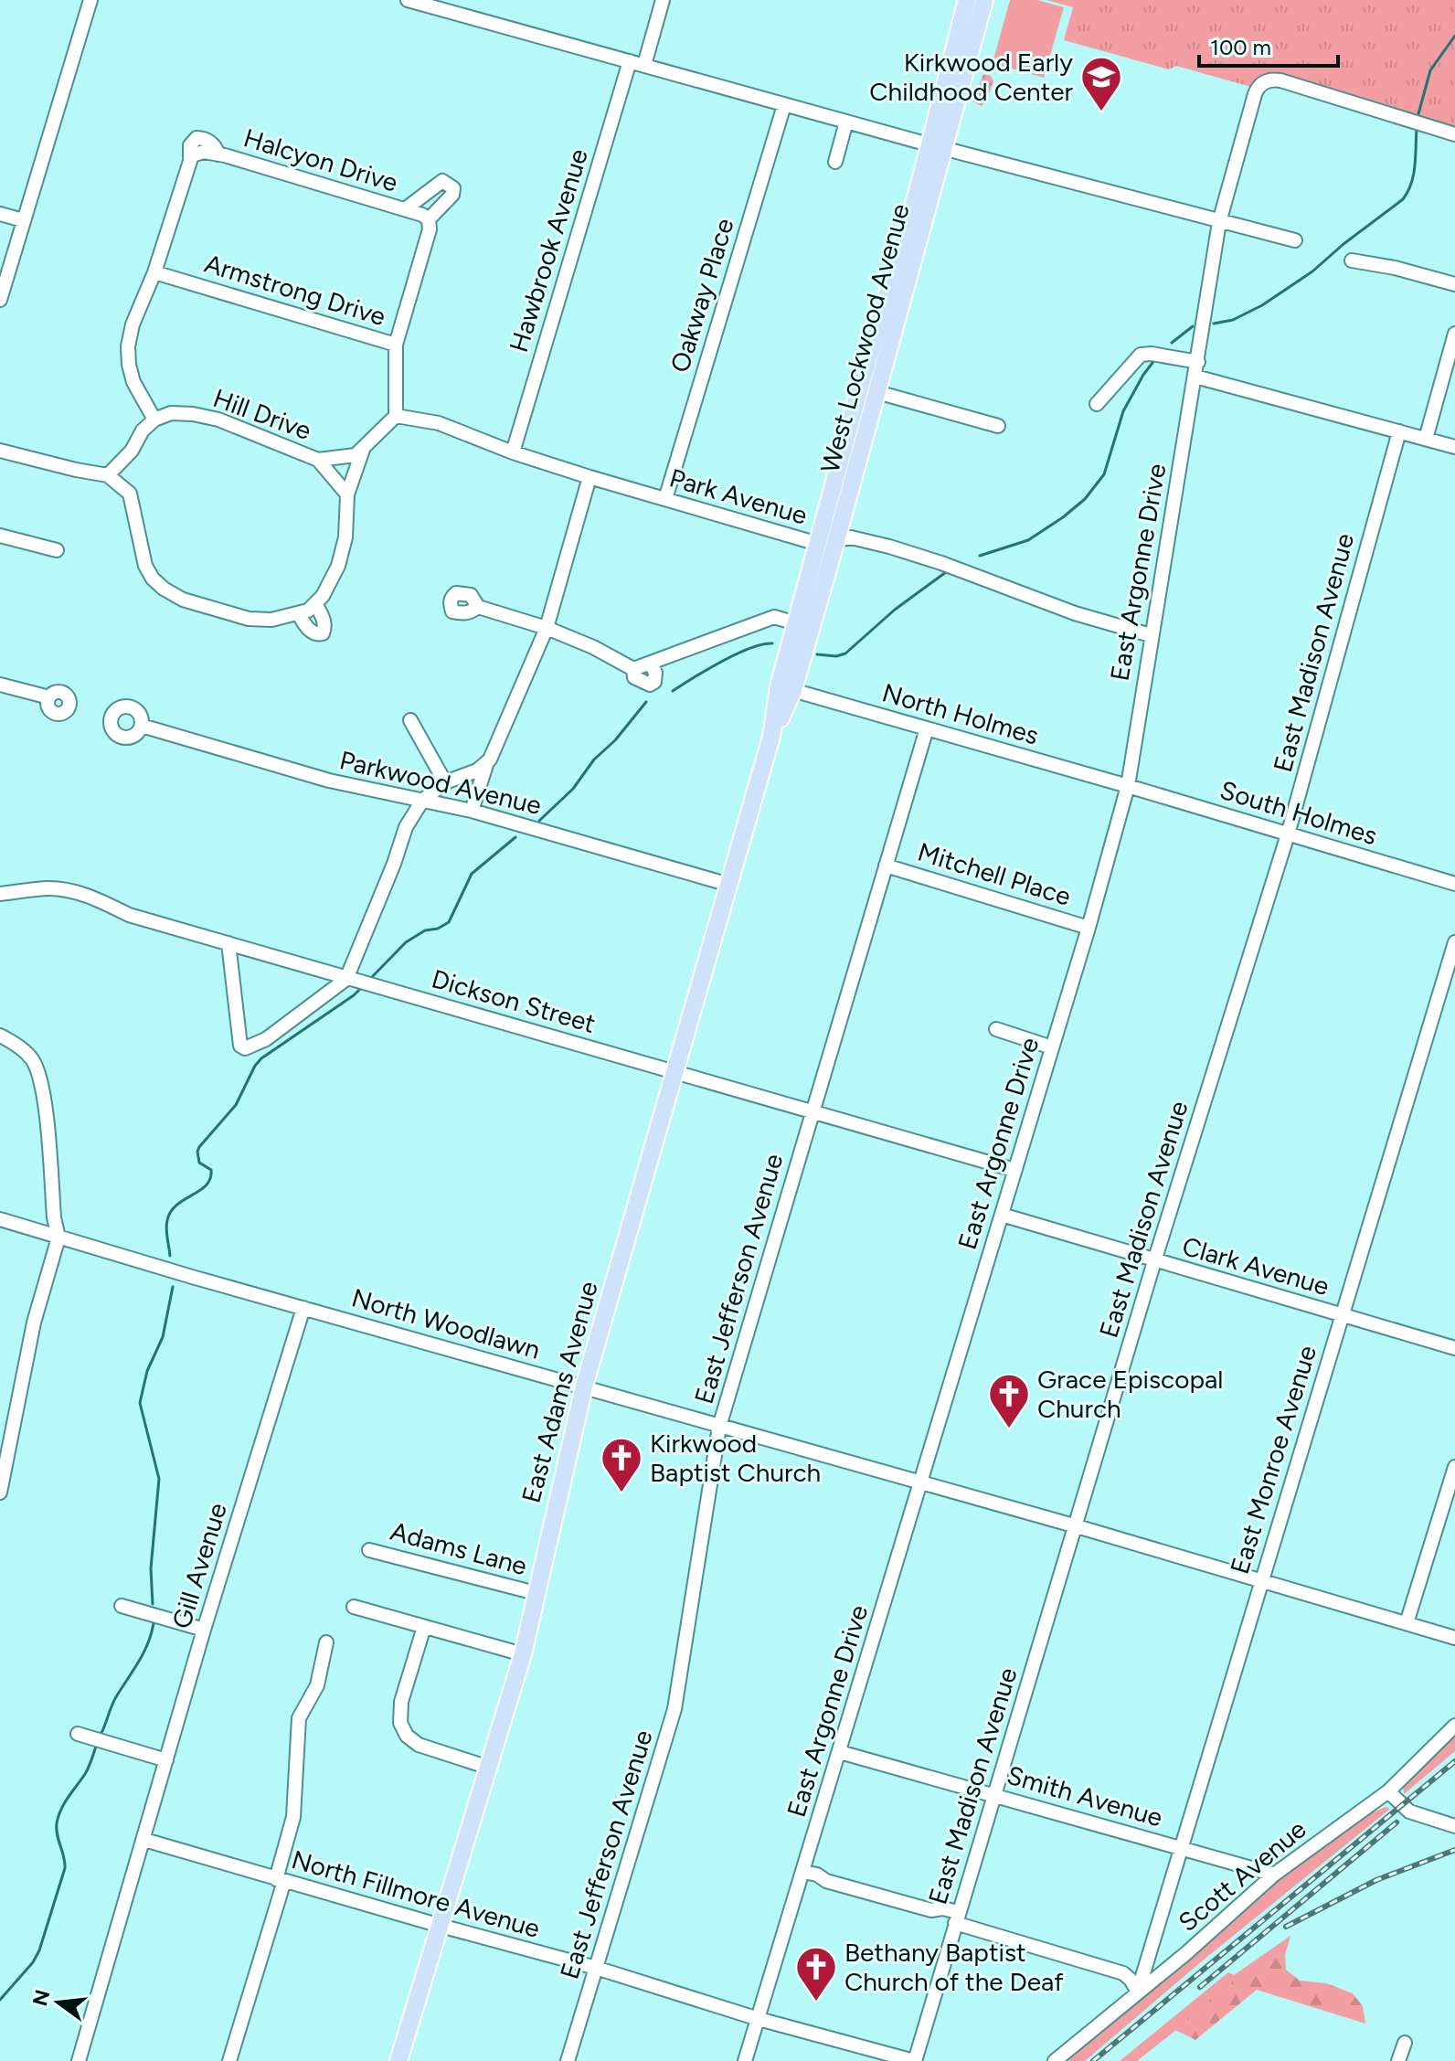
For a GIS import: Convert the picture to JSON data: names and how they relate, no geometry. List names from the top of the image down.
{
  "streets": {
    "main road": ["West Lockwood Avenue", "East Adams Avenue"],
    "street": [
      "Halcyon Drive",
      "Hawbrook Avenue",
      "Armstrong Drive",
      "Oakway Place",
      "Hill Drive",
      "Park Avenue",
      "East Argonne Drive",
      "East Madison Avenue",
      "North Holmes",
      "Parkwood Avenue",
      "South Holmes",
      "Mitchell Place",
      "Dickson Street",
      "Clark Avenue",
      "East Jefferson Avenue",
      "North Woodlawn",
      "East Monroe Avenue",
      "Adams Lane",
      "Gill Avenue",
      "Smith Avenue",
      "Scott Avenue",
      "North Fillmore Avenue"
    ]
  },
  "crossings": [
    ["Halcyon Drive", "Armstrong Drive"],
    ["Hawbrook Avenue", "Park Avenue"],
    ["Armstrong Drive", "Park Avenue"],
    ["Oakway Place", "Park Avenue"],
    ["West Lockwood Avenue", "Park Avenue"],
    ["West Lockwood Avenue", "North Holmes"],
    ["West Lockwood Avenue", "East Adams Avenue"],
    ["Park Avenue", "East Argonne Drive"],
    ["East Argonne Drive", "North Holmes"],
    ["East Argonne Drive", "South Holmes"],
    ["East Argonne Drive", "Mitchell Place"],
    ["East Argonne Drive", "Dickson Street"],
    ["East Argonne Drive", "Clark Avenue"],
    ["East Argonne Drive", "North Woodlawn"],
    ["East Argonne Drive", "Smith Avenue"],
    ["East Argonne Drive", "North Fillmore Avenue"],
    ["East Madison Avenue", "South Holmes"],
    ["East Madison Avenue", "Clark Avenue"],
    ["East Madison Avenue", "North Woodlawn"],
    ["East Madison Avenue", "Smith Avenue"],
    ["East Madison Avenue", "North Fillmore Avenue"],
    ["North Holmes", "South Holmes"],
    ["North Holmes", "East Jefferson Avenue"],
    ["North Holmes", "East Adams Avenue"],
    ["Parkwood Avenue", "East Adams Avenue"],
    ["Mitchell Place", "East Jefferson Avenue"],
    ["Dickson Street", "East Jefferson Avenue"],
    ["Dickson Street", "East Adams Avenue"],
    ["Clark Avenue", "East Monroe Avenue"],
    ["East Jefferson Avenue", "North Woodlawn"],
    ["East Jefferson Avenue", "North Fillmore Avenue"],
    ["North Woodlawn", "East Adams Avenue"],
    ["North Woodlawn", "East Monroe Avenue"],
    ["North Woodlawn", "Gill Avenue"],
    ["East Adams Avenue", "Adams Lane"],
    ["East Adams Avenue", "North Fillmore Avenue"],
    ["East Monroe Avenue", "Smith Avenue"],
    ["East Monroe Avenue", "Scott Avenue"],
    ["Gill Avenue", "North Fillmore Avenue"],
    ["Smith Avenue", "Scott Avenue"]
  ],
  "places": {
    "school or university": ["Kirkwood Early Childhood Center"],
    "church": ["Grace Episcopal Church", "Kirkwood Baptist Church", "Bethany Baptist Church of the Deaf"]
  },
  "scale_bar": "100 m",
  "north": "left"
}
